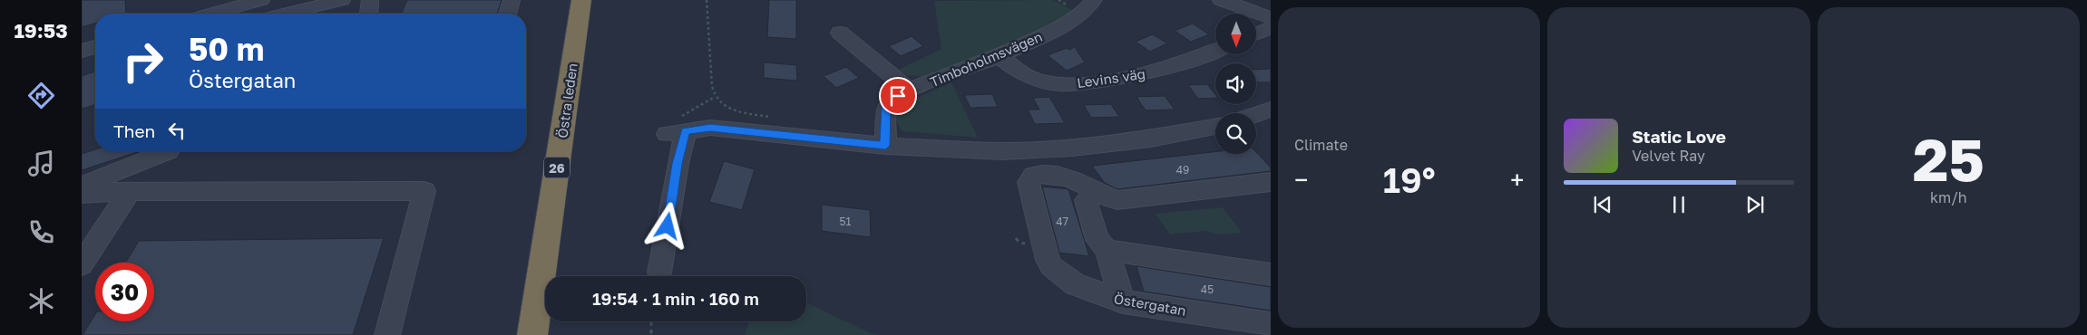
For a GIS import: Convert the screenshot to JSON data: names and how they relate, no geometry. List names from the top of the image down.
{
  "streets": {
    "highway": ["Östra leden", "26"],
    "street": ["Timboholmsvägen", "Levins väg", "Östergatan"]
  },
  "crossings": [
    ["Timboholmsvägen", "Levins väg"]
  ],
  "house_numbers": [
    "49",
    "51",
    "47",
    "45"
  ],
  "north": "bottom",
  "page": {
    "tabs": "19:53",
    "tile": [
      "Climate",
      ["25", "km/h"]
    ],
    "turn": ["50 m", "Östergatan"],
    "then": "Then",
    "song": ["Static Love", "Velvet Ray"],
    "heat": ["−", "19°", "+"],
    "limit": "30",
    "trip": "19:54 · 1 min · 160 m"
  }
}
